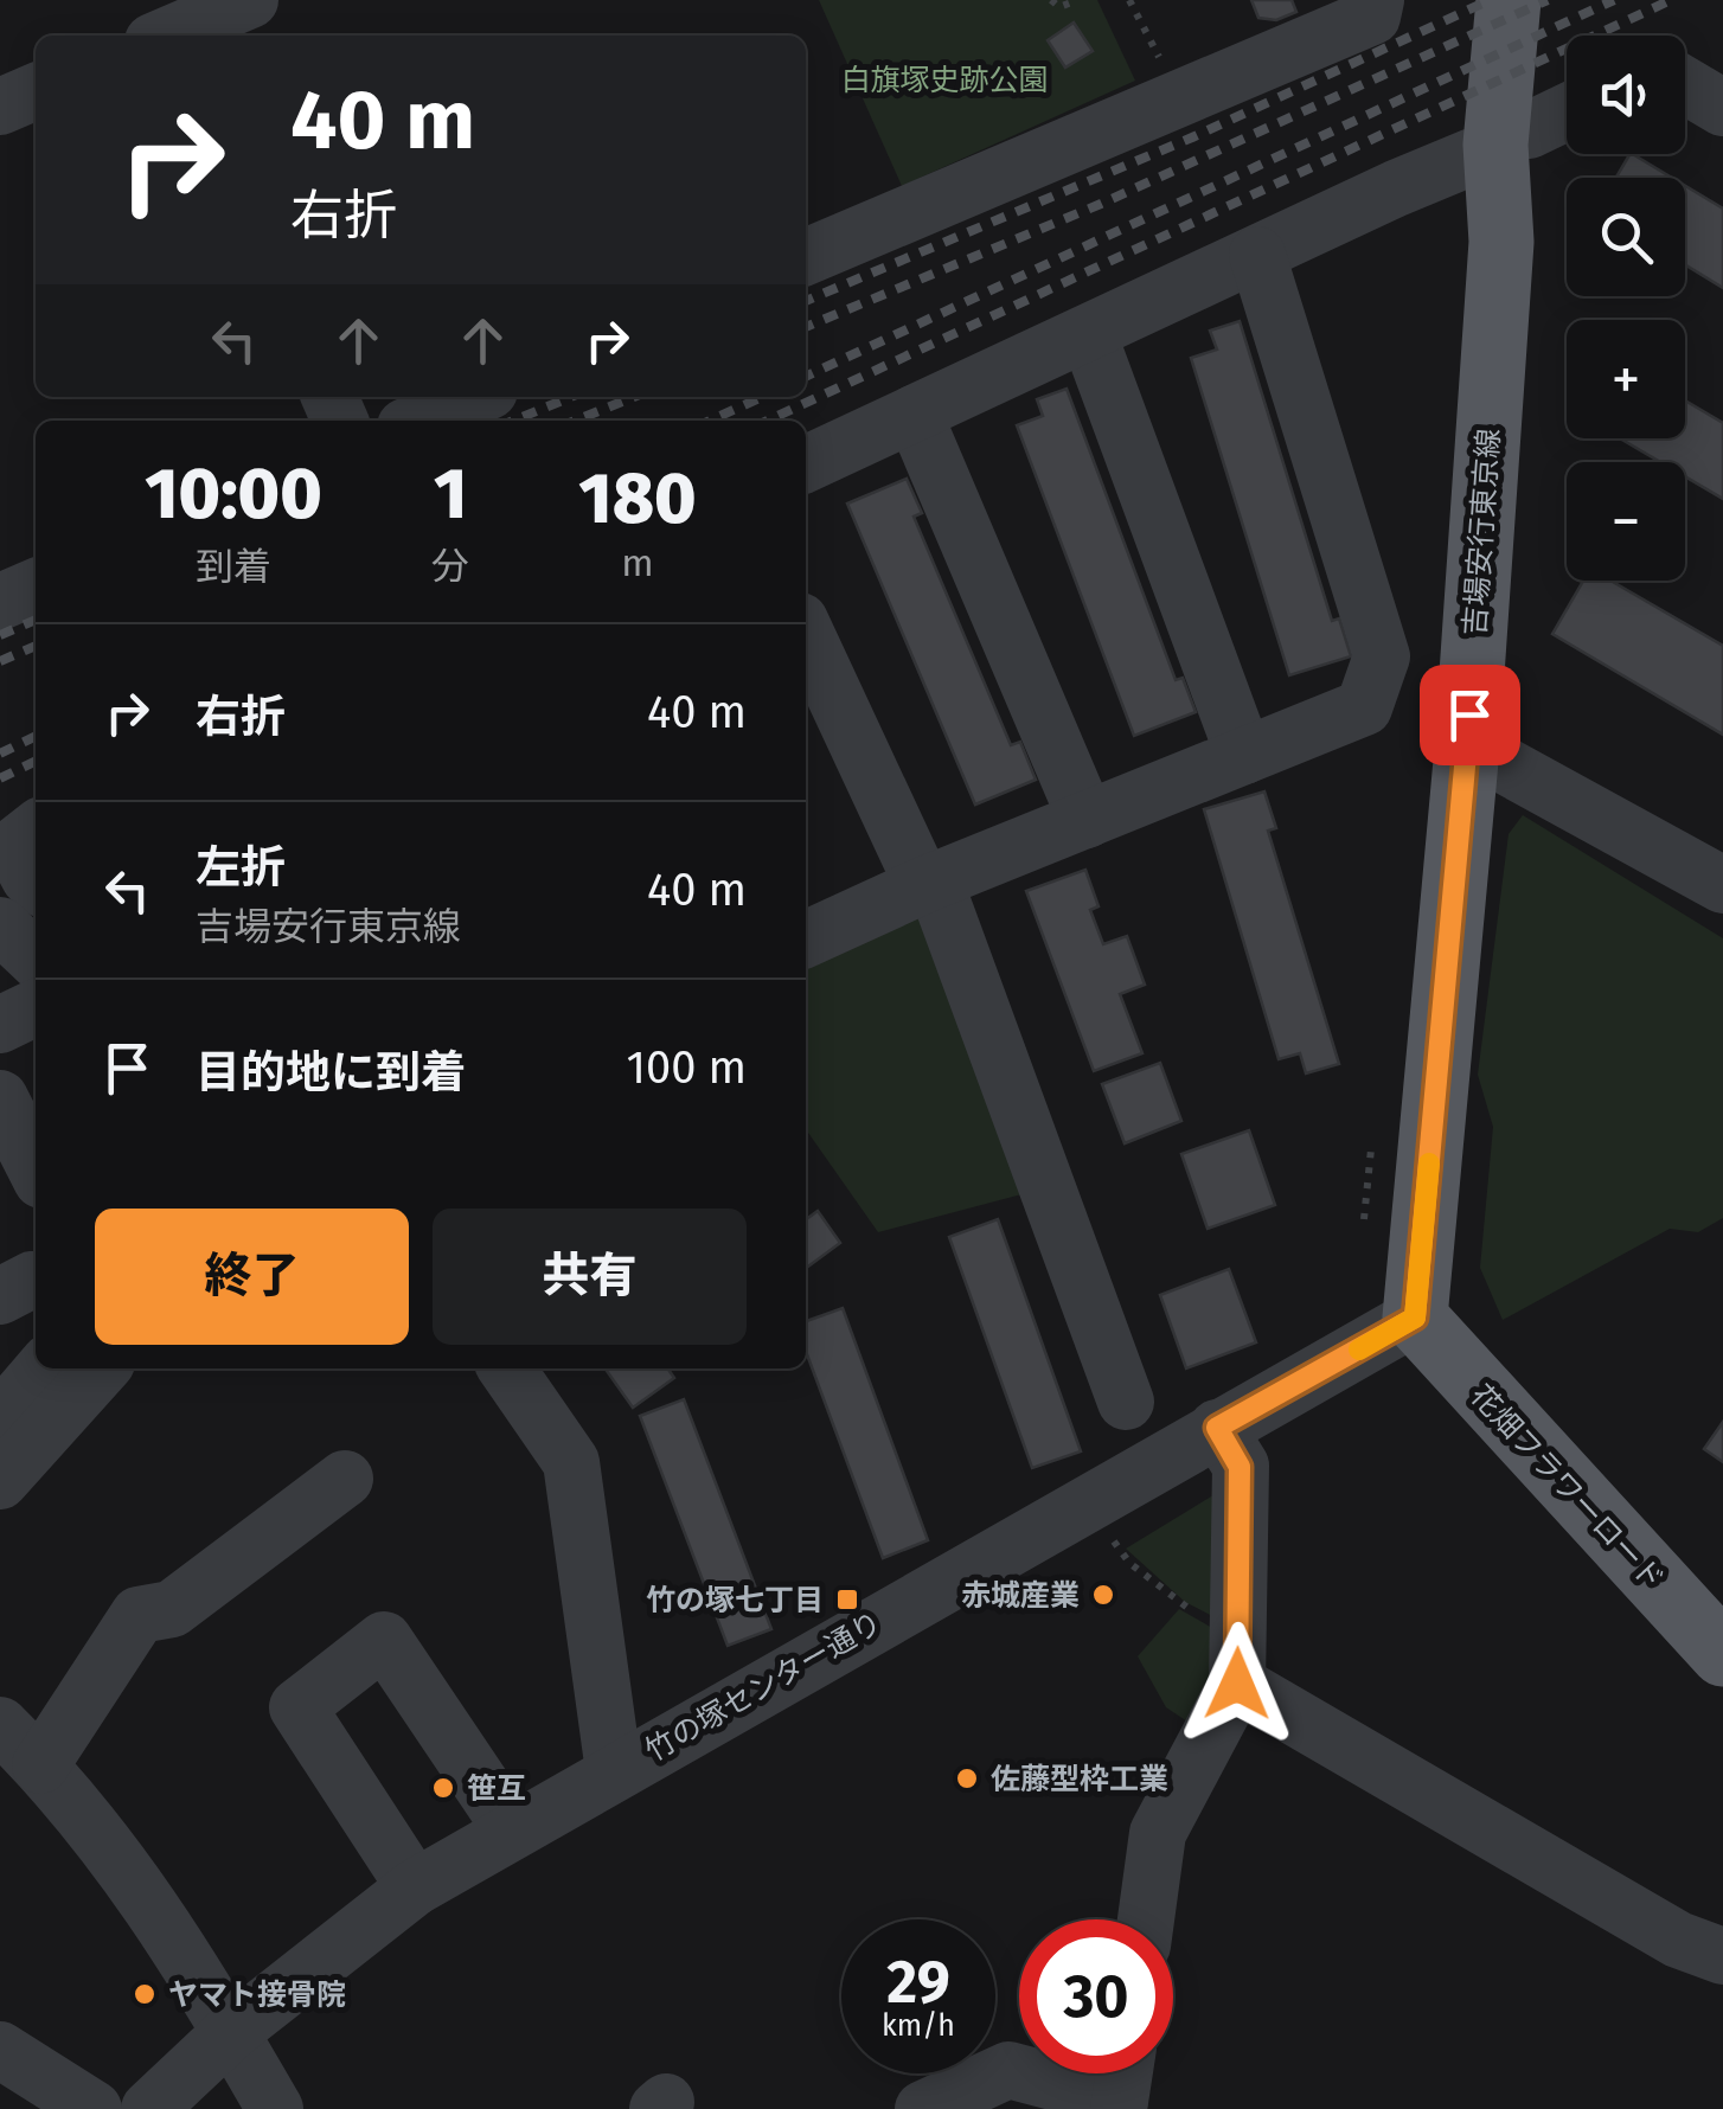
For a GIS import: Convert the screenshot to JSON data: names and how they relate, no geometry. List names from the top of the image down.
{
  "streets": {
    "main road": ["吉場安行東京線", "花畑フラワーロード"],
    "street": ["竹の塚センター通り"]
  },
  "crossings": [
    ["吉場安行東京線", "花畑フラワーロード"],
    ["吉場安行東京線", "竹の塚センター通り"],
    ["花畑フラワーロード", "竹の塚センター通り"]
  ],
  "parks": ["白旗塚史跡公園"],
  "places": {
    "other": [
      "赤城産業",
      "佐藤型枠工業",
      "笹互",
      "ヤマト接骨院"
    ],
    "transit": ["竹の塚七丁目"]
  },
  "page": {
    "map_buttons": ["+", "−"],
    "turn": ["40 m", "右折"],
    "eta": [
      "10:00",
      "到着",
      "1",
      "分",
      "180",
      "m"
    ],
    "list": [
      {
        "name": "右折",
        "value": "40 m"
      },
      {
        "name": "左折",
        "note": "吉場安行東京線",
        "value": "40 m"
      },
      {
        "name": "目的地に到着",
        "value": "100 m"
      }
    ],
    "buttons": ["終了", "共有"],
    "speed": "29 km/h",
    "limit": "30"
  }
}
